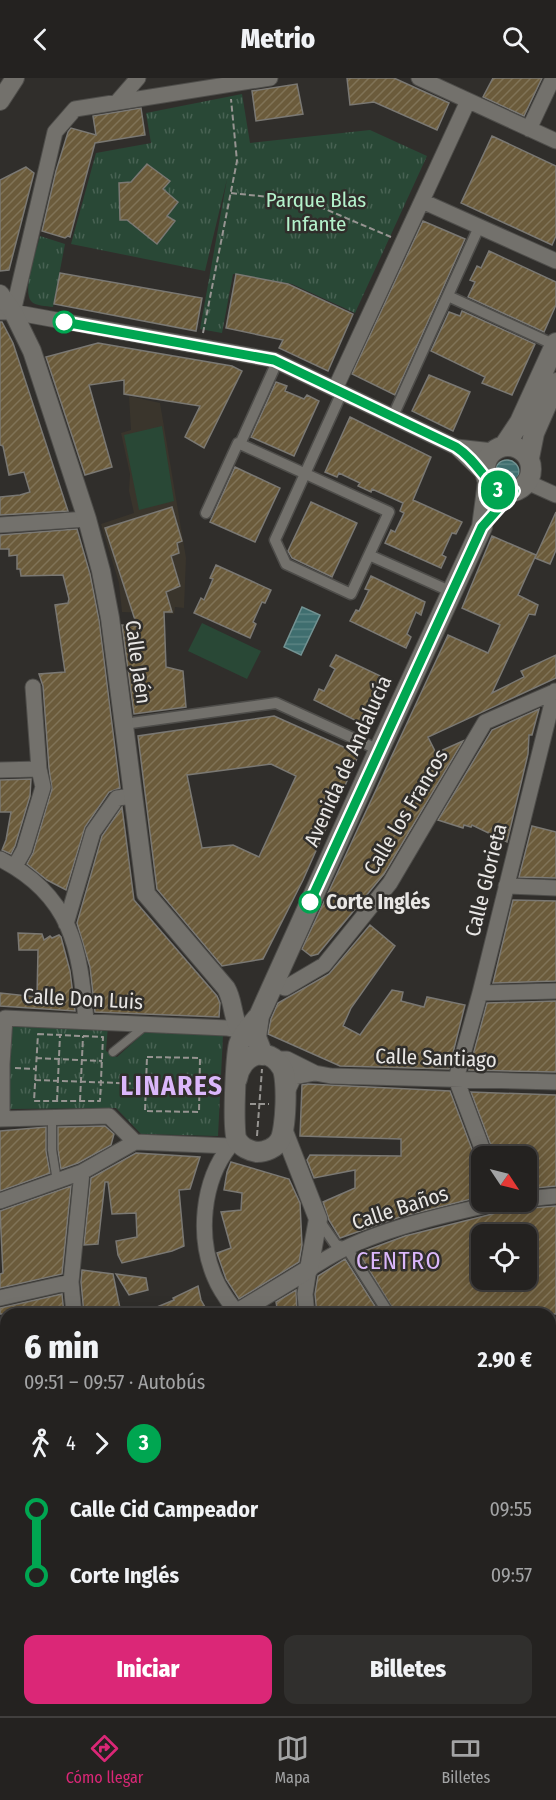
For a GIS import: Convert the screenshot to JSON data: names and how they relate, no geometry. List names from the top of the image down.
{
  "streets": {
    "main road": ["Avenida de Andalucía"],
    "street": [
      "Calle Jaén",
      "Calle los Francos",
      "Calle Glorieta",
      "Calle Don Luis",
      "Calle Santiago",
      "Calle Baños"
    ]
  },
  "crossings": [
    ["Calle Jaén", "Calle Don Luis"],
    ["Avenida de Andalucía", "Calle los Francos"],
    ["Calle los Francos", "Calle Glorieta"],
    ["Calle Glorieta", "Calle Santiago"]
  ],
  "districts": ["LINARES", "CENTRO"],
  "parks": ["Parque Blas Infante"],
  "places": ["Corte Inglés"],
  "lines": ["bus line 3"],
  "north": "bottom right",
  "page": {
    "header": "Metrio",
    "on_map": "3",
    "heading": ["6 min", "09:51 – 09:57 · Autobús", "2.90 €"],
    "legs": ["4", "3"],
    "list": [
      {
        "name": "Calle Cid Campeador",
        "value": "09:55"
      },
      {
        "name": "Corte Inglés",
        "value": "09:57"
      }
    ],
    "buttons": ["Iniciar", "Billetes"],
    "tabs": ["Cómo llegar", "Mapa", "Billetes"]
  }
}
